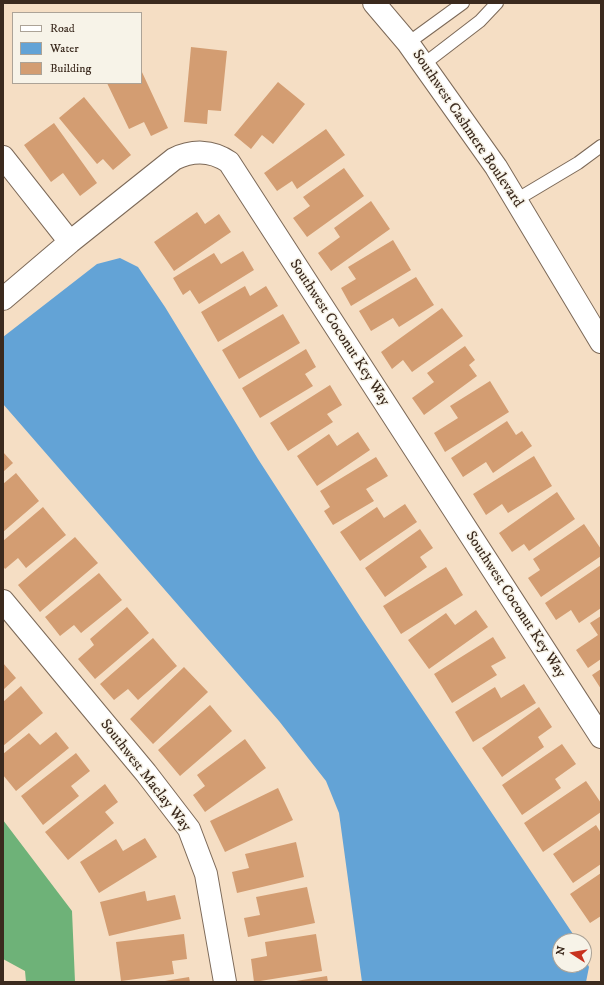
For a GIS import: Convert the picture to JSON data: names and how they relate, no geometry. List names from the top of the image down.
{
  "streets": {
    "street": ["Southwest Cashmere Boulevard", "Southwest Coconut Key Way", "Southwest Maclay Way"]
  },
  "legend": ["Road", "Water", "Building"],
  "north": "left"
}
